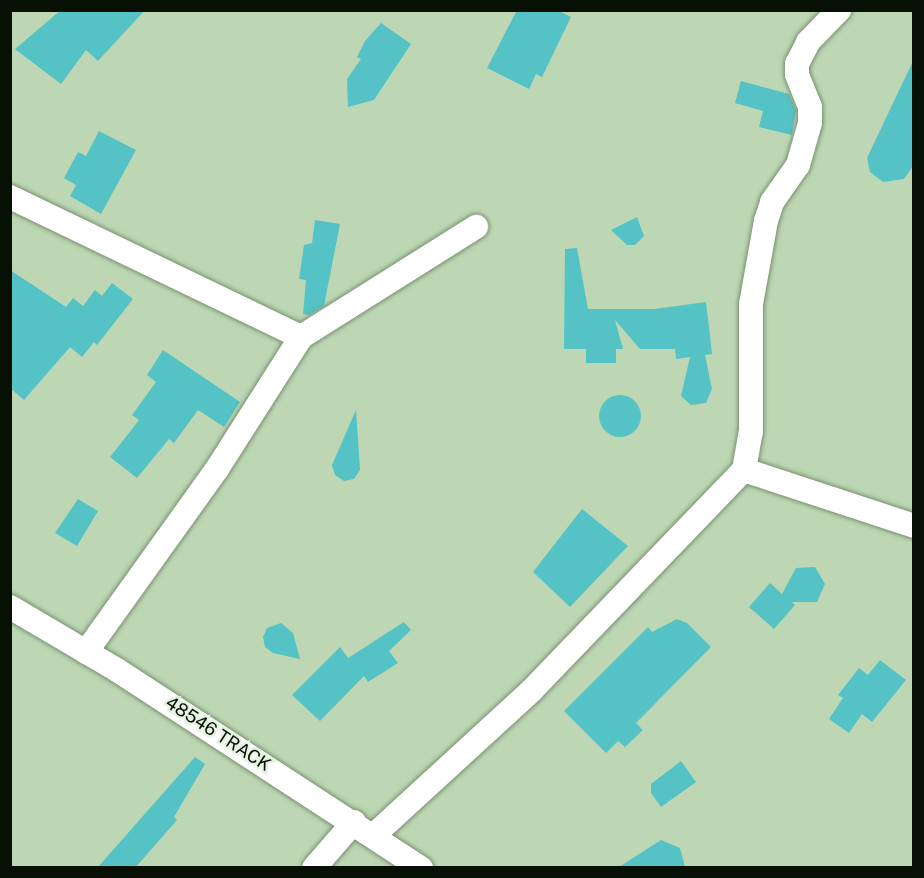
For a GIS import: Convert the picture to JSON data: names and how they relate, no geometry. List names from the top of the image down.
{
  "streets": {
    "street": ["48546 TRACK"]
  }
}
